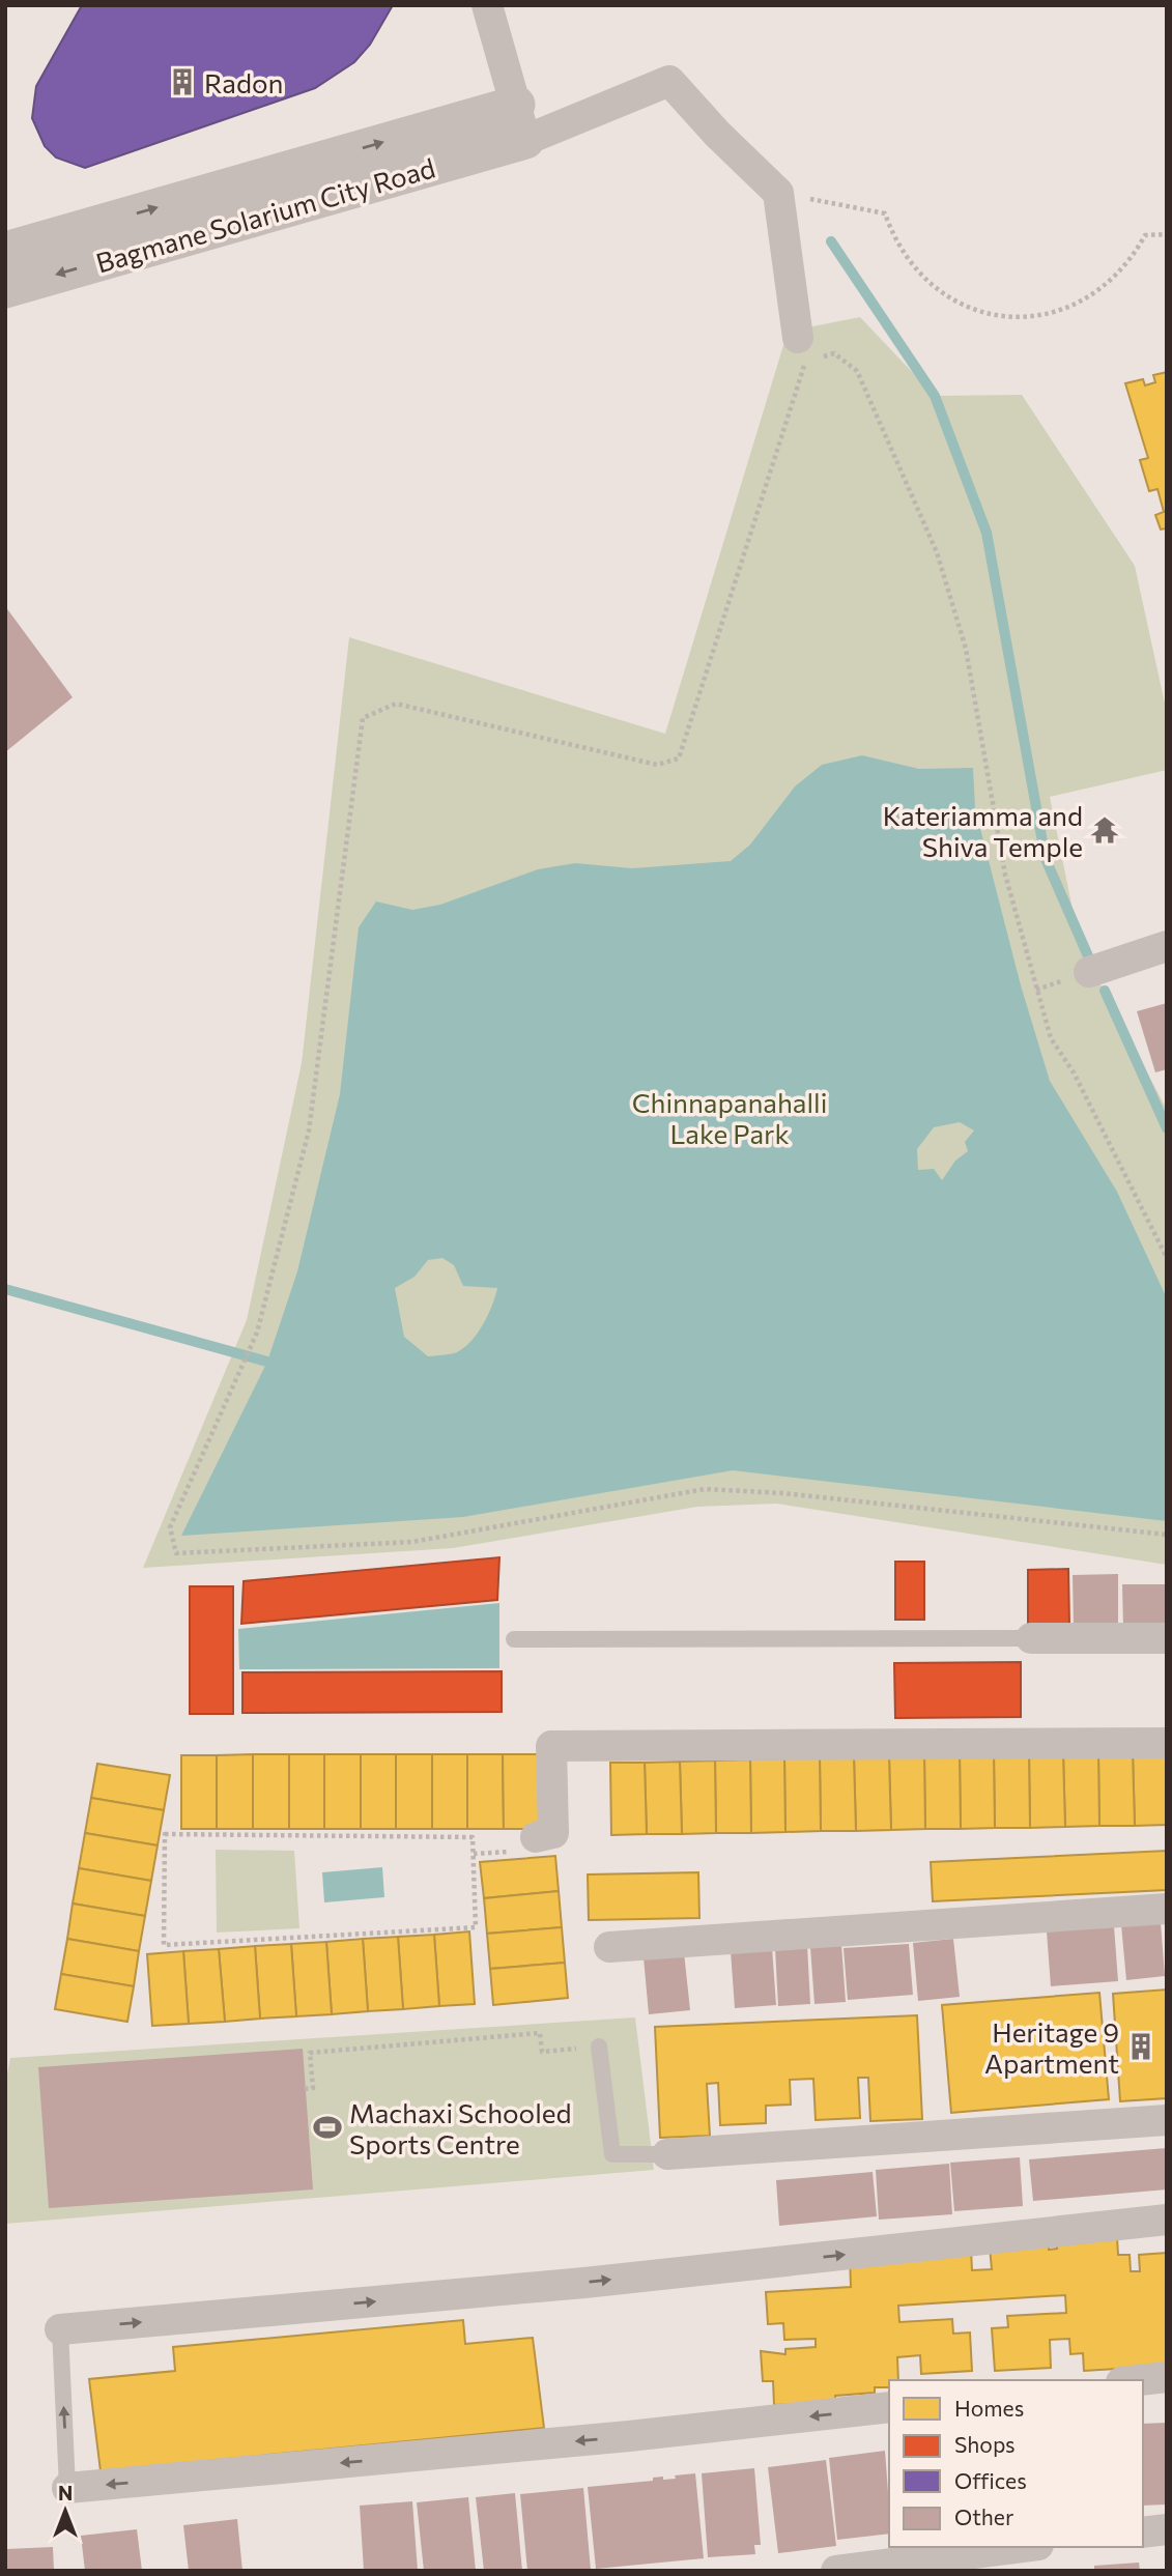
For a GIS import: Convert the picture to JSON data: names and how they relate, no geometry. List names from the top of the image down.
{
  "streets": {
    "street": ["Bagmane Solarium City Road"]
  },
  "parks": ["Chinnapanahalli Lake Park"],
  "places": {
    "building": ["Radon", "Heritage 9 Apartment"],
    "temple": ["Kateriamma and Shiva Temple"],
    "sports": ["Machaxi Schooled Sports Centre"]
  },
  "legend": [
    "Homes",
    "Shops",
    "Offices",
    "Other"
  ],
  "north": "top"
}
